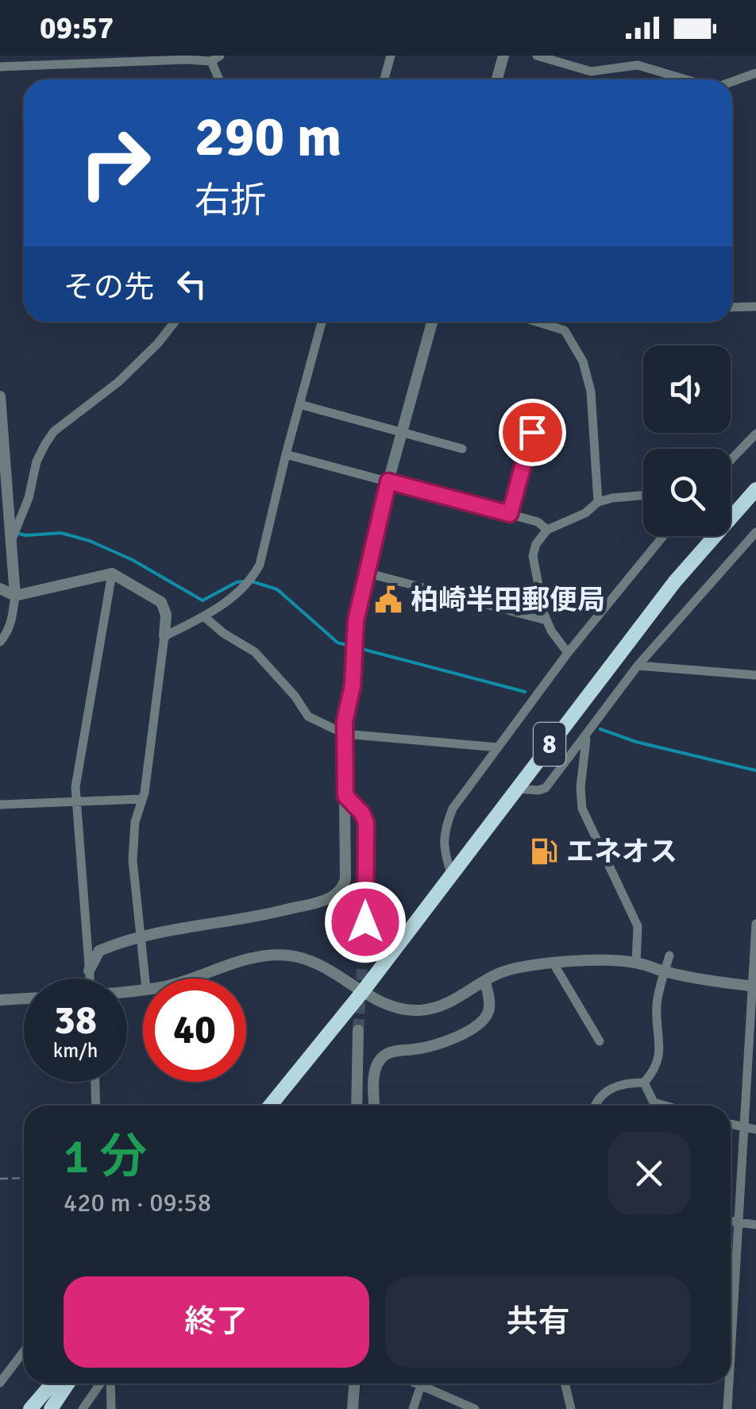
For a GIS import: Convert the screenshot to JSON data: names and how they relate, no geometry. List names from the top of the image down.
{
  "streets": {
    "highway": ["8"]
  },
  "places": {
    "public building": ["柏崎半田郵便局"],
    "fuel station": ["エネオス"]
  },
  "page": {
    "status": "09:57",
    "turn": ["290 m", "右折"],
    "then": "その先",
    "speed": "38 km/h",
    "limit": "40",
    "heading": ["1 分", "420 m · 09:58"],
    "buttons": ["終了", "共有"]
  }
}
